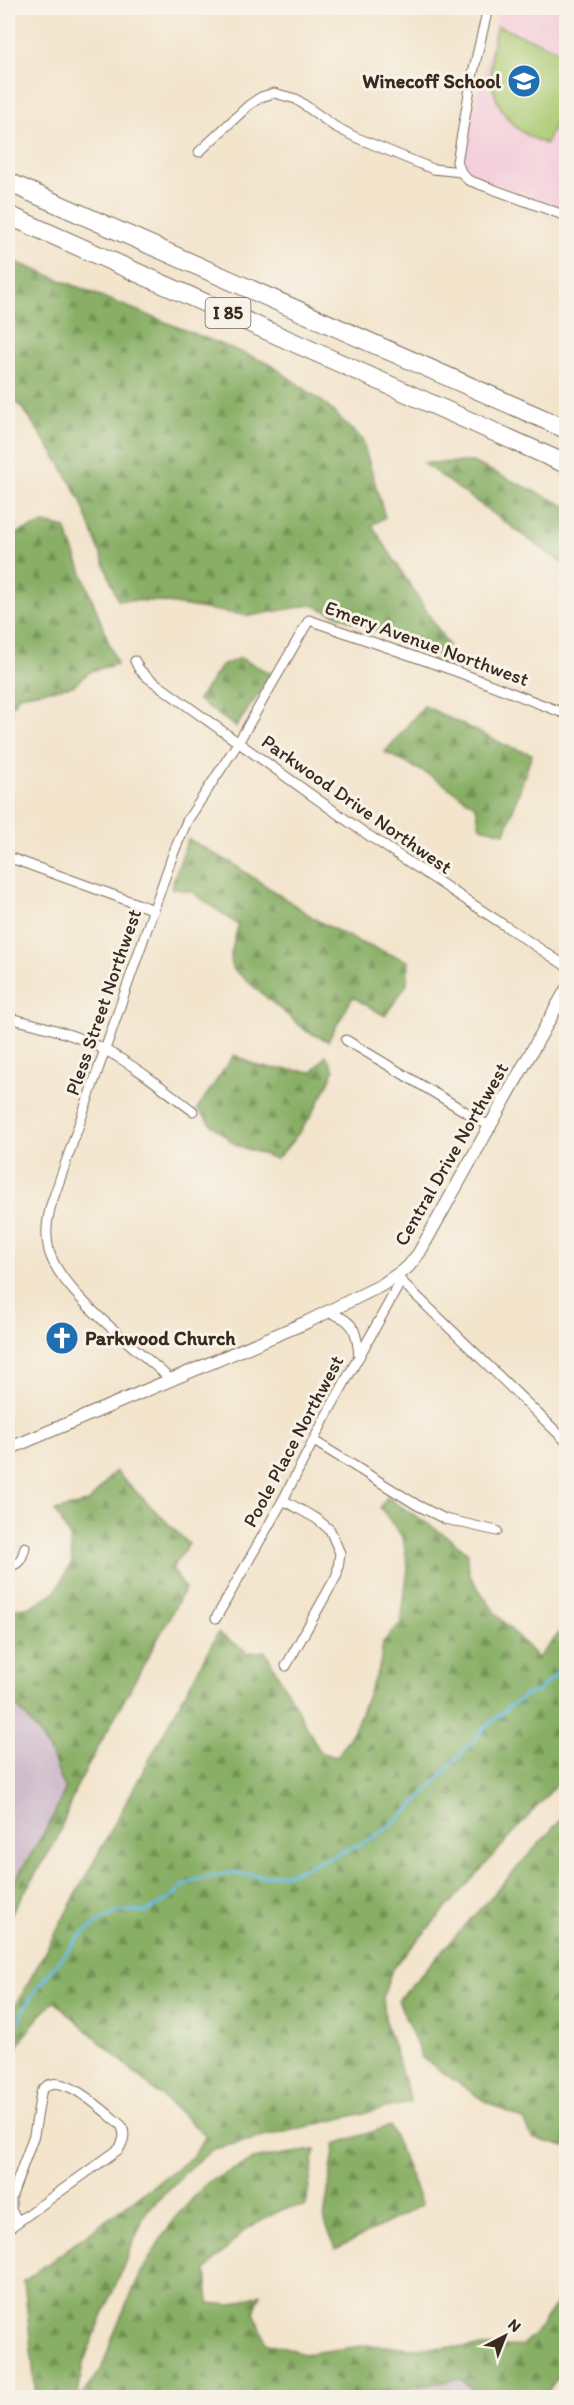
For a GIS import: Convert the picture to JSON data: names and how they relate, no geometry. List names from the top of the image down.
{
  "streets": {
    "highway": ["I 85"],
    "street": [
      "Emery Avenue Northwest",
      "Parkwood Drive Northwest",
      "Pless Street Northwest",
      "Central Drive Northwest",
      "Poole Place Northwest"
    ]
  },
  "crossings": [
    ["Emery Avenue Northwest", "Pless Street Northwest"],
    ["Parkwood Drive Northwest", "Pless Street Northwest"],
    ["Pless Street Northwest", "Central Drive Northwest"],
    ["Central Drive Northwest", "Poole Place Northwest"]
  ],
  "places": {
    "school or university": ["Winecoff School"],
    "church": ["Parkwood Church"]
  },
  "north": "top right"
}
